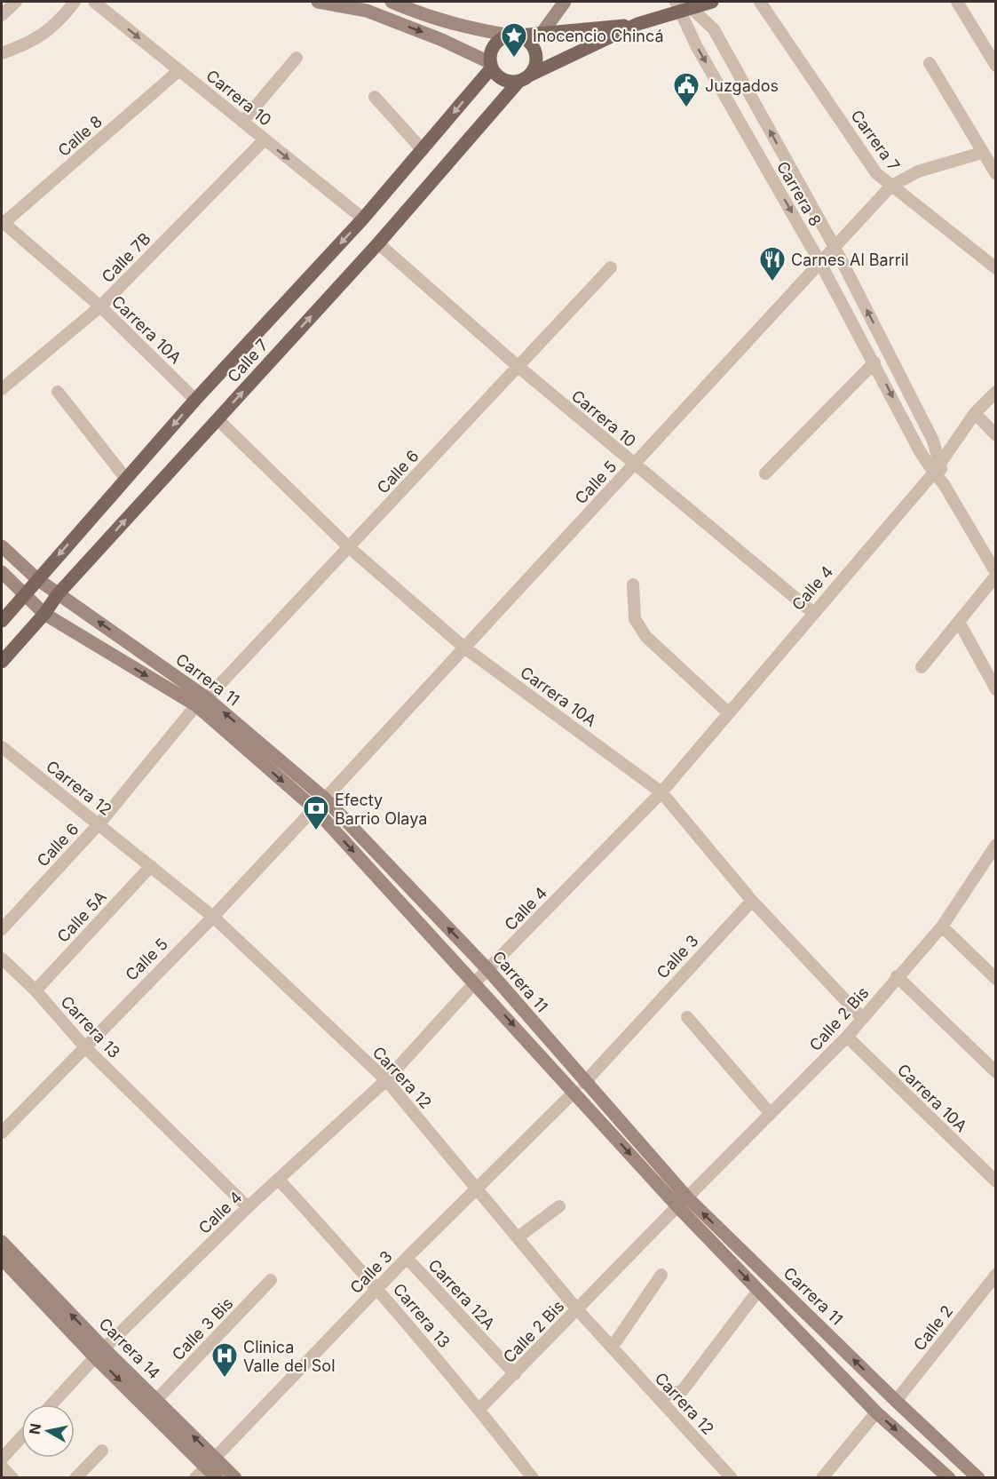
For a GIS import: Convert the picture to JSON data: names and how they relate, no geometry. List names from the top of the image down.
{
  "streets": {
    "main road": ["Calle 7", "Carrera 11", "Carrera 14"],
    "street": [
      "Carrera 10",
      "Calle 8",
      "Carrera 7",
      "Carrera 8",
      "Calle 7B",
      "Carrera 10A",
      "Calle 6",
      "Calle 5",
      "Calle 4",
      "Carrera 12",
      "Calle 5A",
      "Calle 3",
      "Calle 2 Bis",
      "Carrera 13",
      "Carrera 12A",
      "Calle 2",
      "Calle 3 Bis"
    ]
  },
  "crossings": [
    ["Carrera 10", "Calle 8"],
    ["Carrera 10", "Calle 7B"],
    ["Carrera 10", "Calle 7"],
    ["Carrera 10", "Calle 6"],
    ["Carrera 10", "Calle 5"],
    ["Carrera 10", "Calle 4"],
    ["Calle 8", "Carrera 10A"],
    ["Carrera 7", "Calle 5"],
    ["Carrera 8", "Calle 5"],
    ["Carrera 8", "Calle 4"],
    ["Calle 7B", "Carrera 10A"],
    ["Carrera 10A", "Calle 7"],
    ["Carrera 10A", "Calle 6"],
    ["Carrera 10A", "Calle 5"],
    ["Carrera 10A", "Calle 4"],
    ["Carrera 10A", "Calle 3"],
    ["Carrera 10A", "Calle 2 Bis"],
    ["Calle 7", "Carrera 11"],
    ["Calle 6", "Carrera 11"],
    ["Calle 6", "Carrera 12"],
    ["Calle 5", "Carrera 11"],
    ["Calle 5", "Carrera 12"],
    ["Calle 5", "Carrera 13"],
    ["Calle 4", "Carrera 11"],
    ["Calle 4", "Carrera 12"],
    ["Calle 4", "Carrera 13"],
    ["Calle 4", "Carrera 14"],
    ["Carrera 11", "Calle 3"],
    ["Carrera 11", "Calle 2 Bis"],
    ["Carrera 11", "Calle 2"],
    ["Carrera 12", "Calle 5A"],
    ["Carrera 12", "Calle 3"],
    ["Carrera 12", "Calle 2 Bis"],
    ["Calle 5A", "Carrera 13"],
    ["Calle 3", "Carrera 13"],
    ["Calle 3", "Carrera 12A"],
    ["Calle 3", "Carrera 14"],
    ["Calle 2 Bis", "Carrera 13"],
    ["Calle 2 Bis", "Carrera 12A"],
    ["Calle 3 Bis", "Carrera 14"]
  ],
  "places": {
    "place": ["Inocencio Chincá"],
    "public building": ["Juzgados"],
    "restaurant": ["Carnes Al Barril"],
    "bank": ["Efecty Barrio Olaya"],
    "hospital": ["Clinica Valle del Sol"]
  },
  "north": "left"
}
